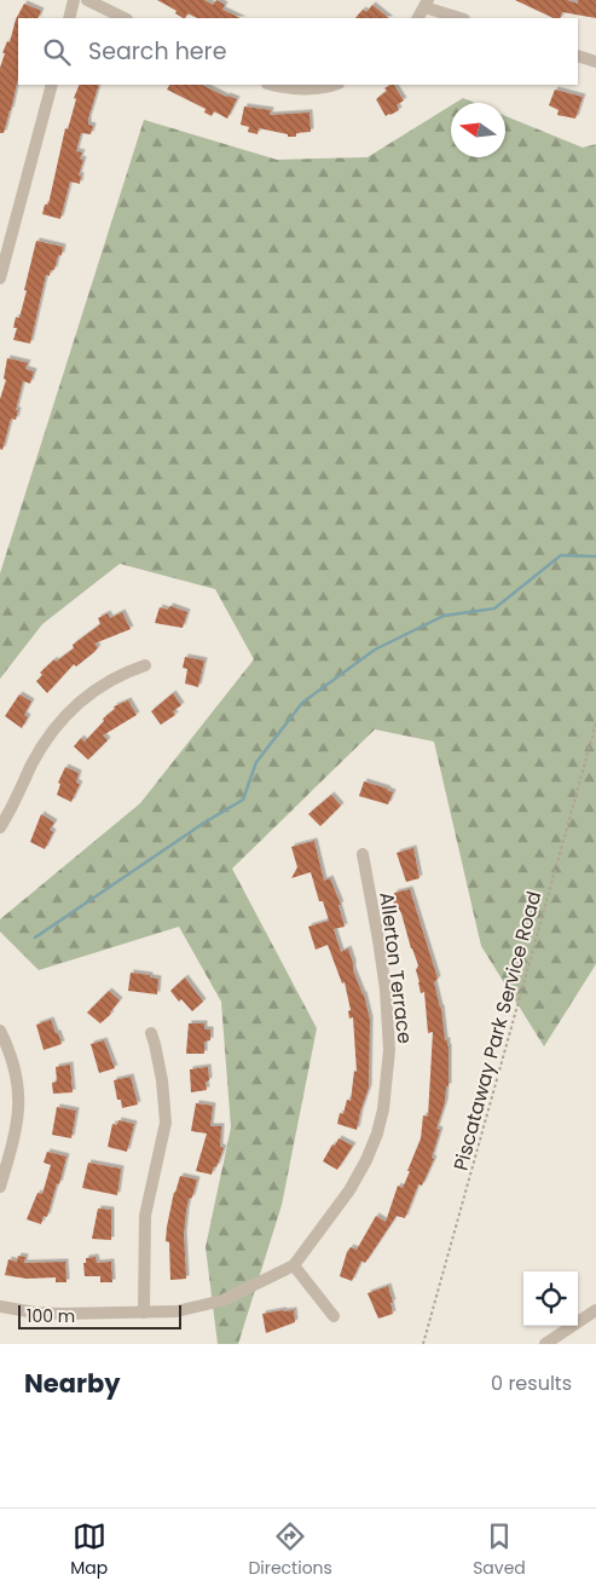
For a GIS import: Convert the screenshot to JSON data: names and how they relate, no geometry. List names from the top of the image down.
{
  "streets": {
    "street": ["Allerton Terrace"],
    "path": ["Piscataway Park Service Road"]
  },
  "scale_bar": "100 m",
  "north": "left",
  "page": {
    "search": "Search here",
    "scale": "100 m",
    "heading": ["Nearby", "0 results"],
    "nav": ["Map", "Directions", "Saved"]
  }
}
